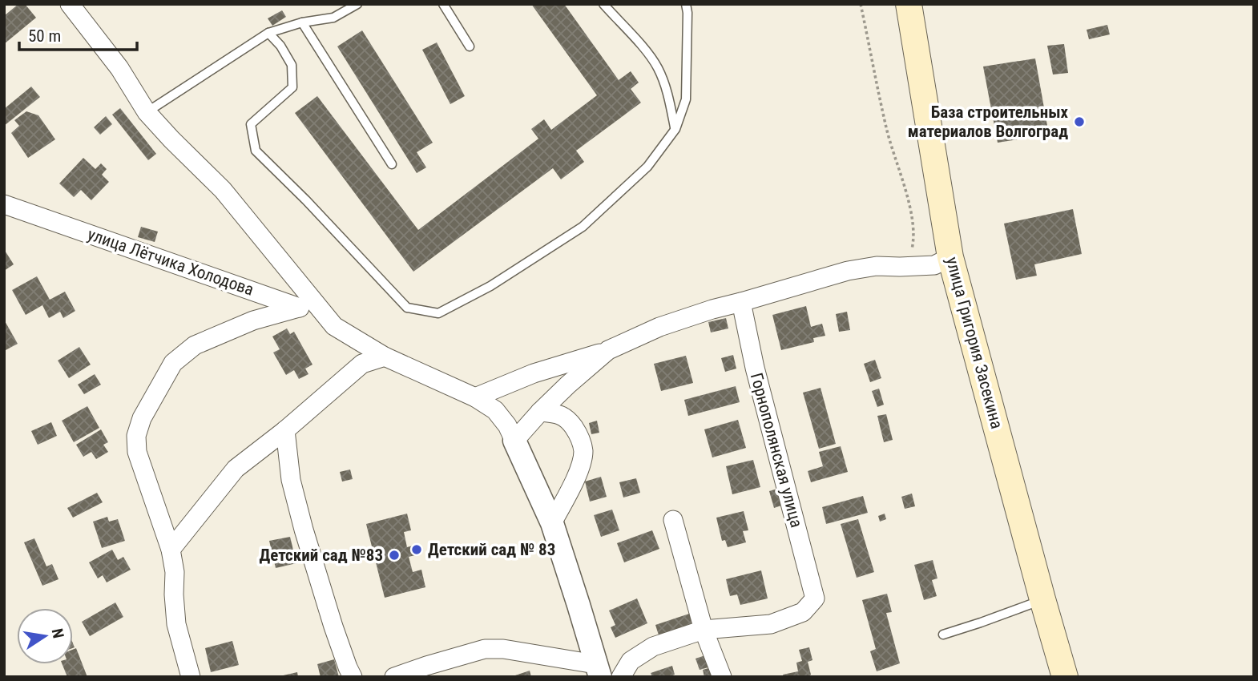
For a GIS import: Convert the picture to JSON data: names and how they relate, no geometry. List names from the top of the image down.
{
  "streets": {
    "main road": ["улица Григория Засекина"],
    "street": ["улица Лётчика Холодова", "Горнополянская улица"]
  },
  "places": ["База строительных материалов Волгоград", "Детский сад № 83", "Детский сад №83"],
  "scale_bar": "50 m",
  "north": "right"
}
